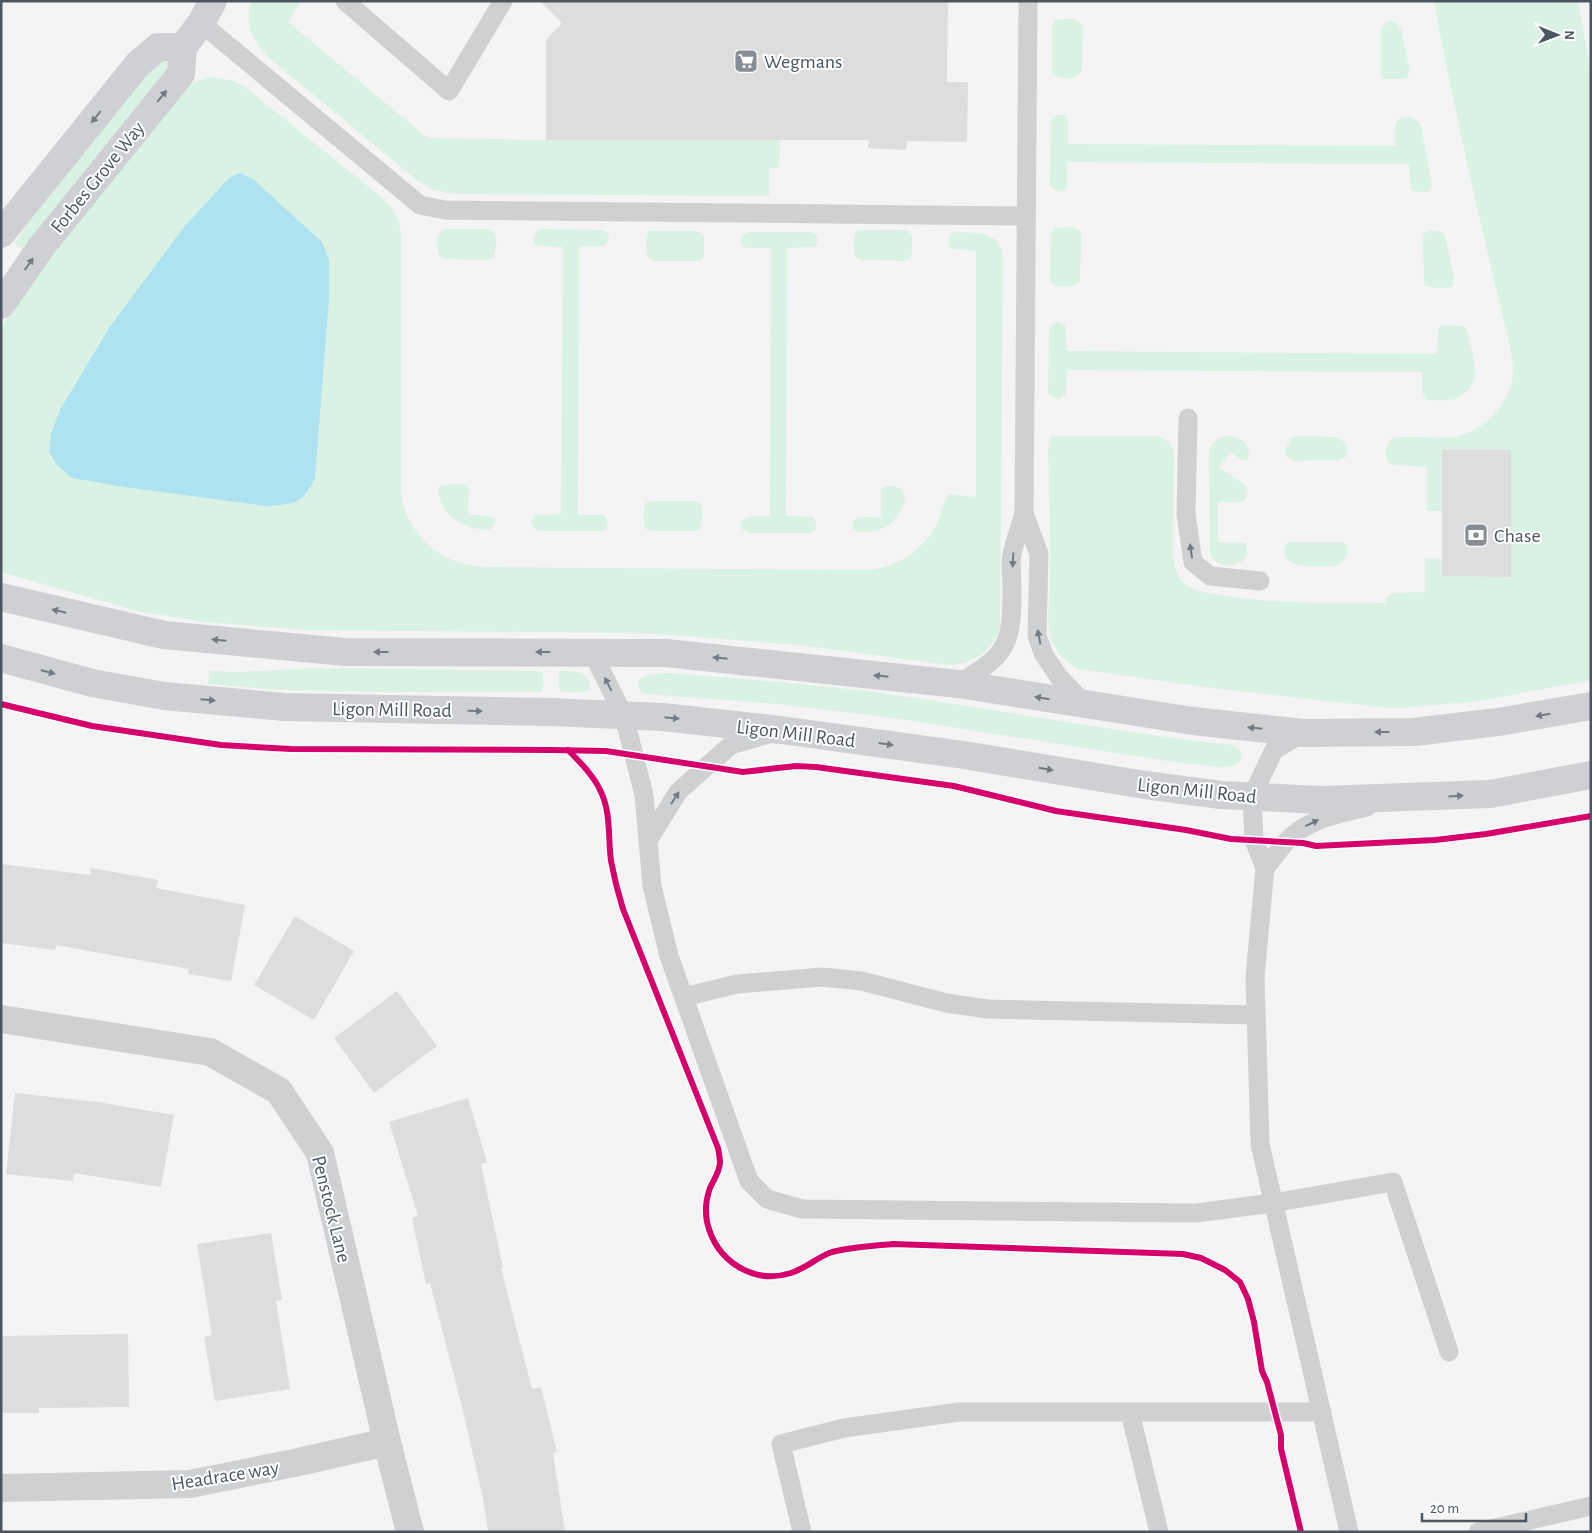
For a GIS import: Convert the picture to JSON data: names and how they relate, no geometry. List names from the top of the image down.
{
  "streets": {
    "main road": ["Forbes Grove Way", "Ligon Mill Road"],
    "street": ["Penstock Lane", "Headrace way"]
  },
  "crossings": [
    ["Penstock Lane", "Headrace way"]
  ],
  "places": {
    "supermarket": ["Wegmans"],
    "bank": ["Chase"]
  },
  "scale_bar": "20 m",
  "north": "right"
}
